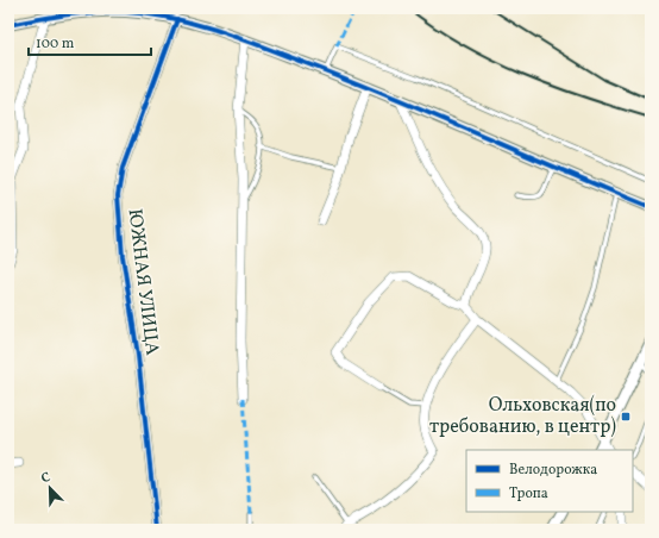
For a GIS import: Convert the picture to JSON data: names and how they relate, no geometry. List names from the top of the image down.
{
  "streets": {
    "street": ["ЮЖНАЯ УЛИЦА"]
  },
  "places": {
    "transit": ["Ольховская(по требованию, в центр)"]
  },
  "legend": ["Велодорожка", "Тропа"],
  "scale_bar": "100 m",
  "north": "top left"
}
